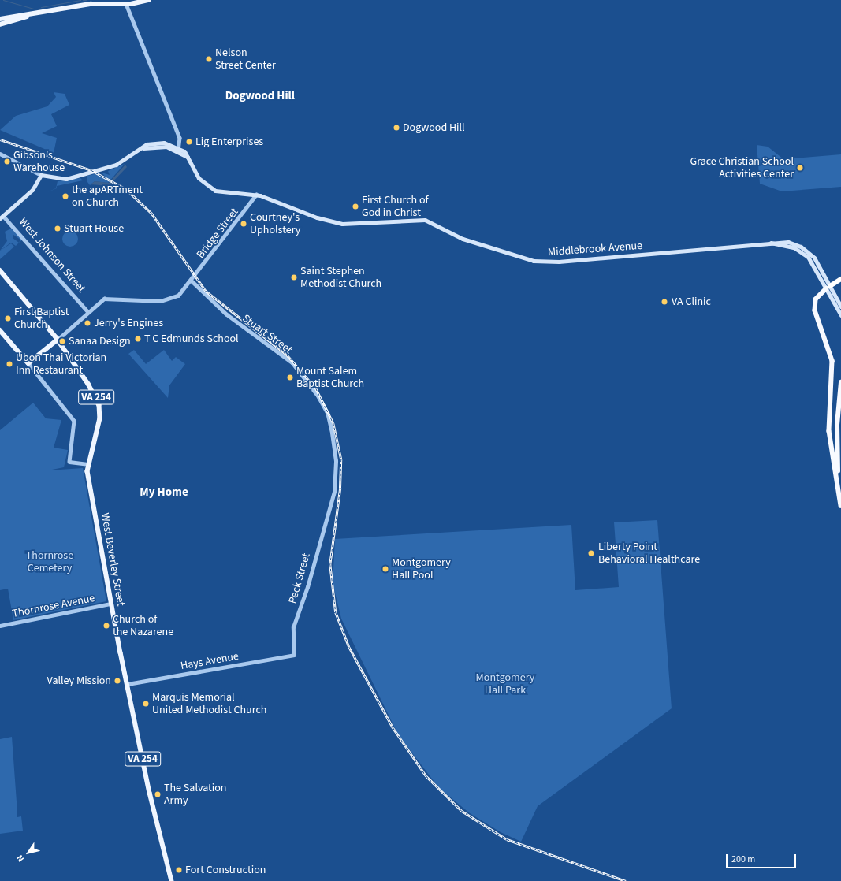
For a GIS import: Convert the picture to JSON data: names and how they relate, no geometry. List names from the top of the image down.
{
  "streets": {
    "main road": ["Middlebrook Avenue", "VA 254", "West Beverley Street"],
    "street": [
      "Bridge Street",
      "West Johnson Street",
      "Stuart Street",
      "Peck Street",
      "Thornrose Avenue",
      "Hays Avenue"
    ]
  },
  "crossings": [
    ["Bridge Street", "Middlebrook Avenue"],
    ["Bridge Street", "West Johnson Street"],
    ["Bridge Street", "Stuart Street"],
    ["Stuart Street", "Peck Street"],
    ["West Beverley Street", "Thornrose Avenue"],
    ["West Beverley Street", "Hays Avenue"],
    ["Peck Street", "Hays Avenue"]
  ],
  "districts": ["Dogwood Hill", "My Home"],
  "parks": ["Thornrose Cemetery", "Montgomery Hall Park"],
  "places": [
    "Nelson Street Center",
    "Dogwood Hill",
    "Lig Enterprises",
    "Gibson's Warehouse",
    "Grace Christian School Activities Center",
    "the apARTment on Church",
    "First Church of God in Christ",
    "Courtney's Upholstery",
    "Stuart House",
    "Saint Stephen Methodist Church",
    "VA Clinic",
    "First Baptist Church",
    "Jerry's Engines",
    "T C Edmunds School",
    "Sanaa Design",
    "Ubon Thai Victorian Inn Restaurant",
    "Mount Salem Baptist Church",
    "Liberty Point Behavioral Healthcare",
    "Montgomery Hall Pool",
    "Church of the Nazarene",
    "Valley Mission",
    "Marquis Memorial United Methodist Church",
    "The Salvation Army",
    "Fort Construction"
  ],
  "scale_bar": "200 m",
  "north": "bottom left"
}
